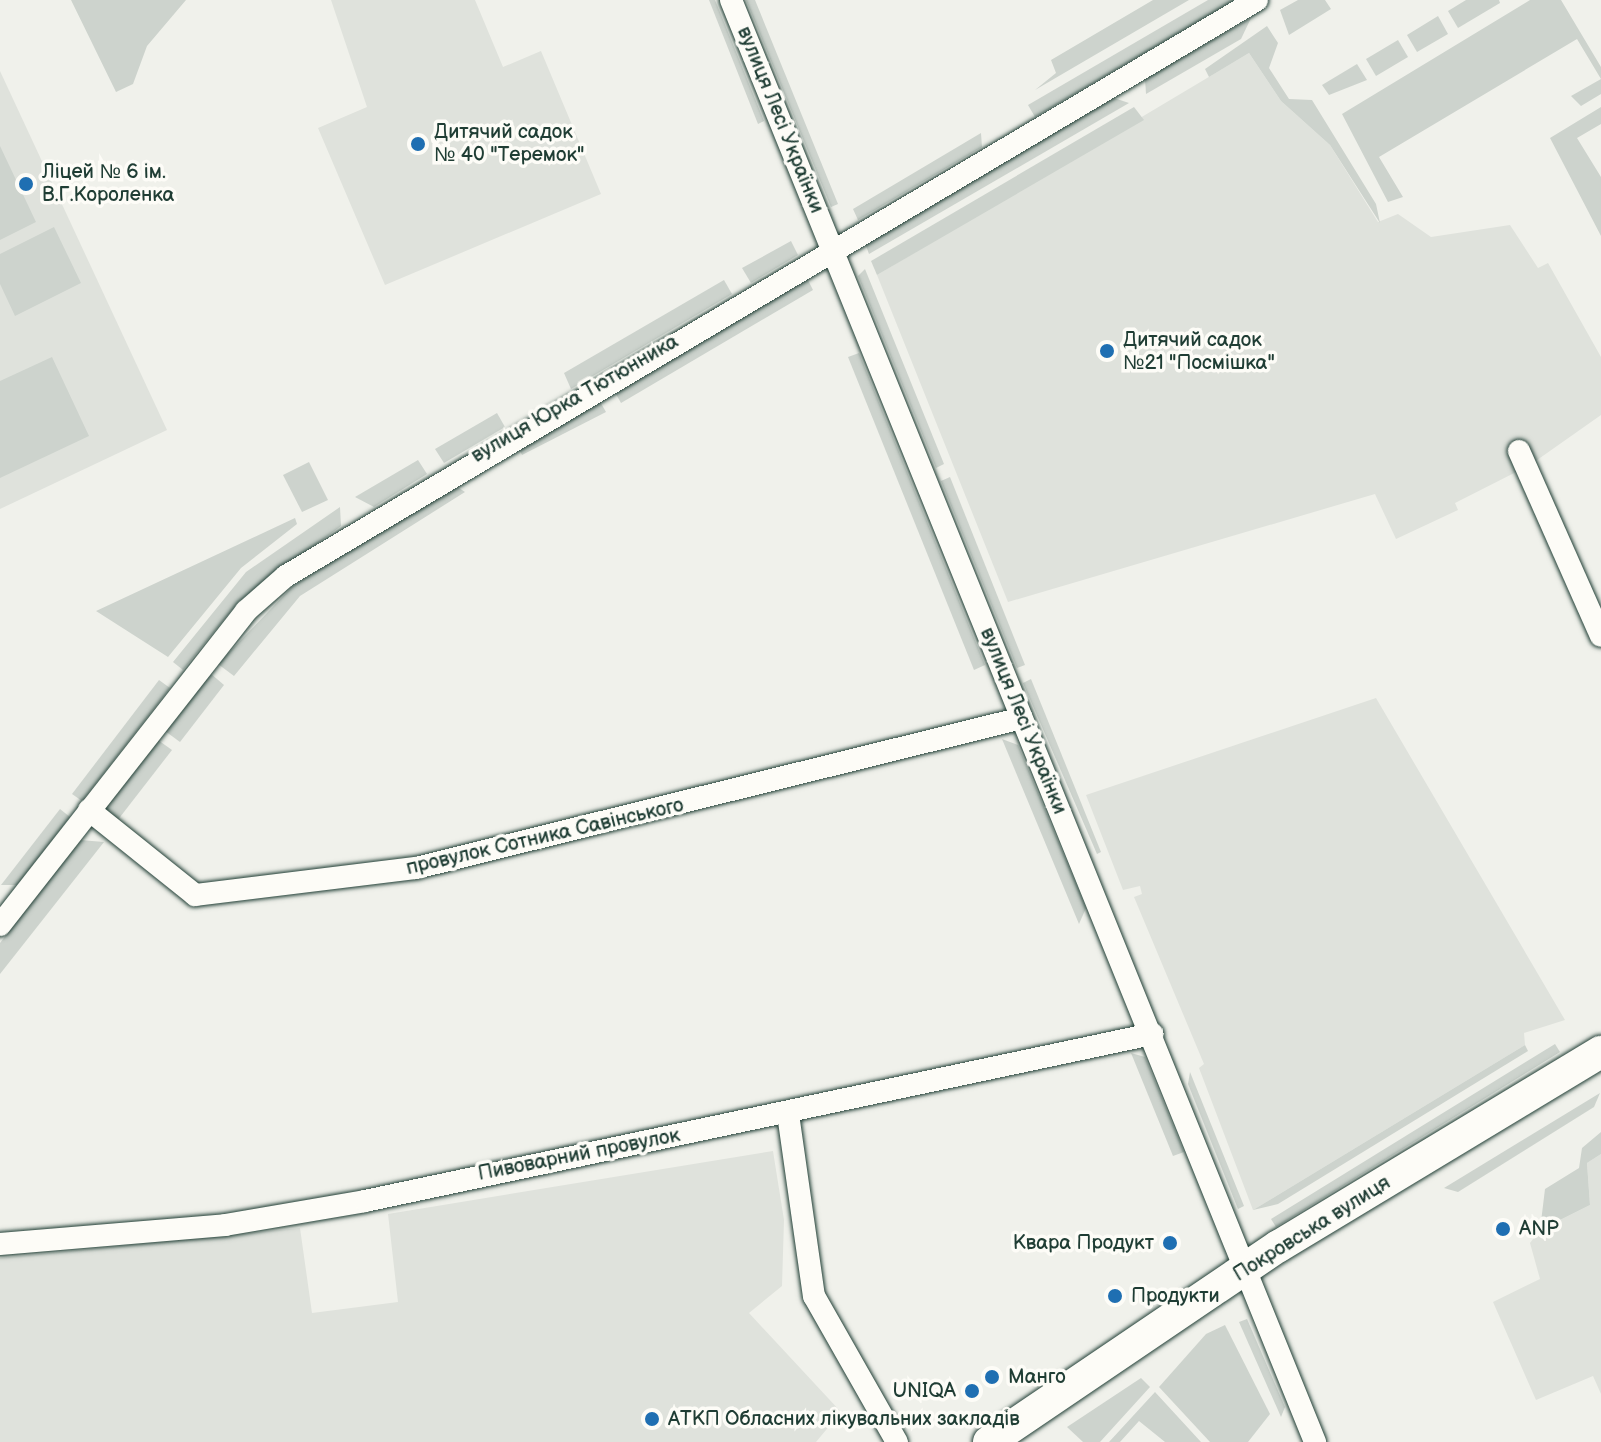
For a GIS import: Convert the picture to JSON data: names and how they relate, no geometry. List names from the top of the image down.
{
  "streets": {
    "highway": ["Покровська вулиця"],
    "street": [
      "вулиця Лесі Українки",
      "вулиця Юрка Тютюнника",
      "провулок Сотника Савінського",
      "Пивоварний провулок"
    ]
  },
  "crossings": [
    ["вулиця Лесі Українки", "вулиця Юрка Тютюнника"],
    ["вулиця Лесі Українки", "провулок Сотника Савінського"],
    ["вулиця Лесі Українки", "Пивоварний провулок"],
    ["вулиця Лесі Українки", "Покровська вулиця"],
    ["вулиця Юрка Тютюнника", "провулок Сотника Савінського"]
  ],
  "places": [
    "Дитячий садок № 40 \"Теремок\"",
    "Ліцей № 6 ім. В.Г.Короленка",
    "Дитячий садок №21 \"Посмішка\"",
    "ANP",
    "Квара Продукт",
    "Продукти",
    "Манго",
    "UNIQA",
    "АТКП Обласних лікувальних закладів"
  ]
}
